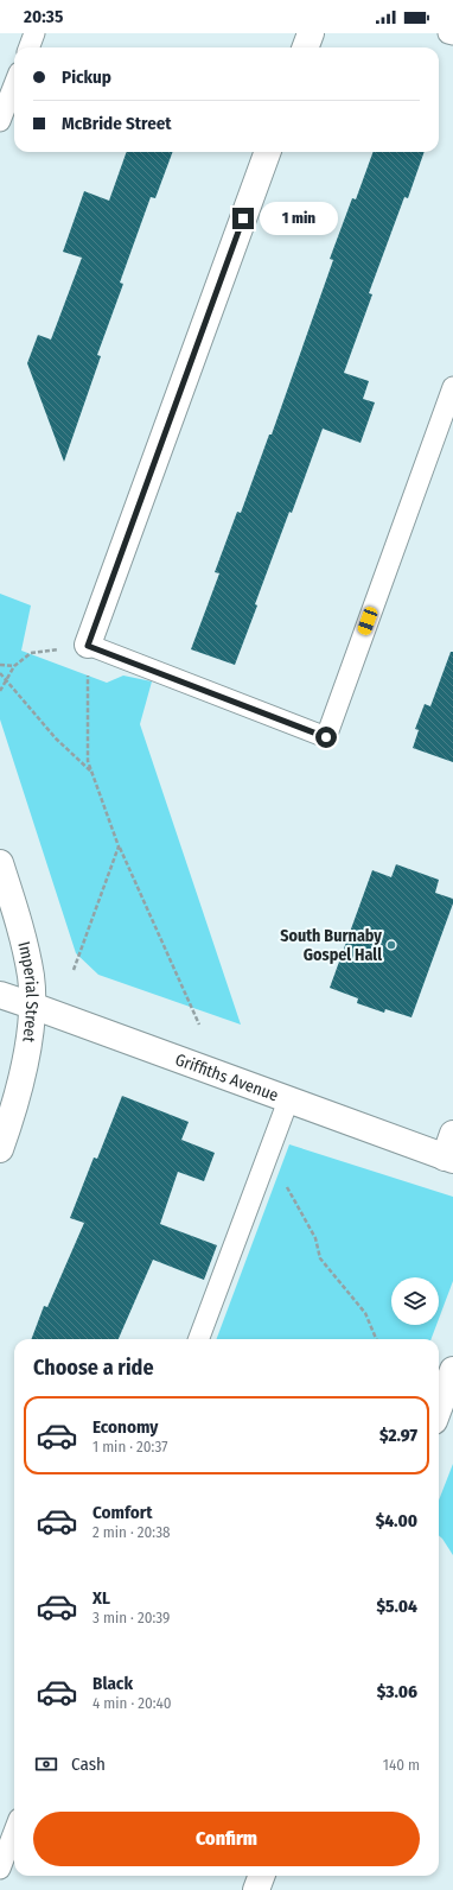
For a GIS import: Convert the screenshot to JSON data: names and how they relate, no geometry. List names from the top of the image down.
{
  "streets": {
    "street": ["Imperial Street", "Griffiths Avenue"]
  },
  "crossings": [
    ["Imperial Street", "Griffiths Avenue"]
  ],
  "places": ["South Burnaby Gospel Hall"],
  "page": {
    "status": "20:35",
    "banner": ["Pickup", "McBride Street"],
    "bubble": "1 min",
    "heading": "Choose a ride",
    "list": [
      {
        "name": "Economy",
        "note": "1 min · 20:37",
        "value": "$2.97"
      },
      {
        "name": "Comfort",
        "note": "2 min · 20:38",
        "value": "$4.00"
      },
      {
        "name": "XL",
        "note": "3 min · 20:39",
        "value": "$5.04"
      },
      {
        "name": "Black",
        "note": "4 min · 20:40",
        "value": "$3.06"
      }
    ],
    "pay": ["Cash", "140 m"],
    "buttons": "Confirm"
  }
}
